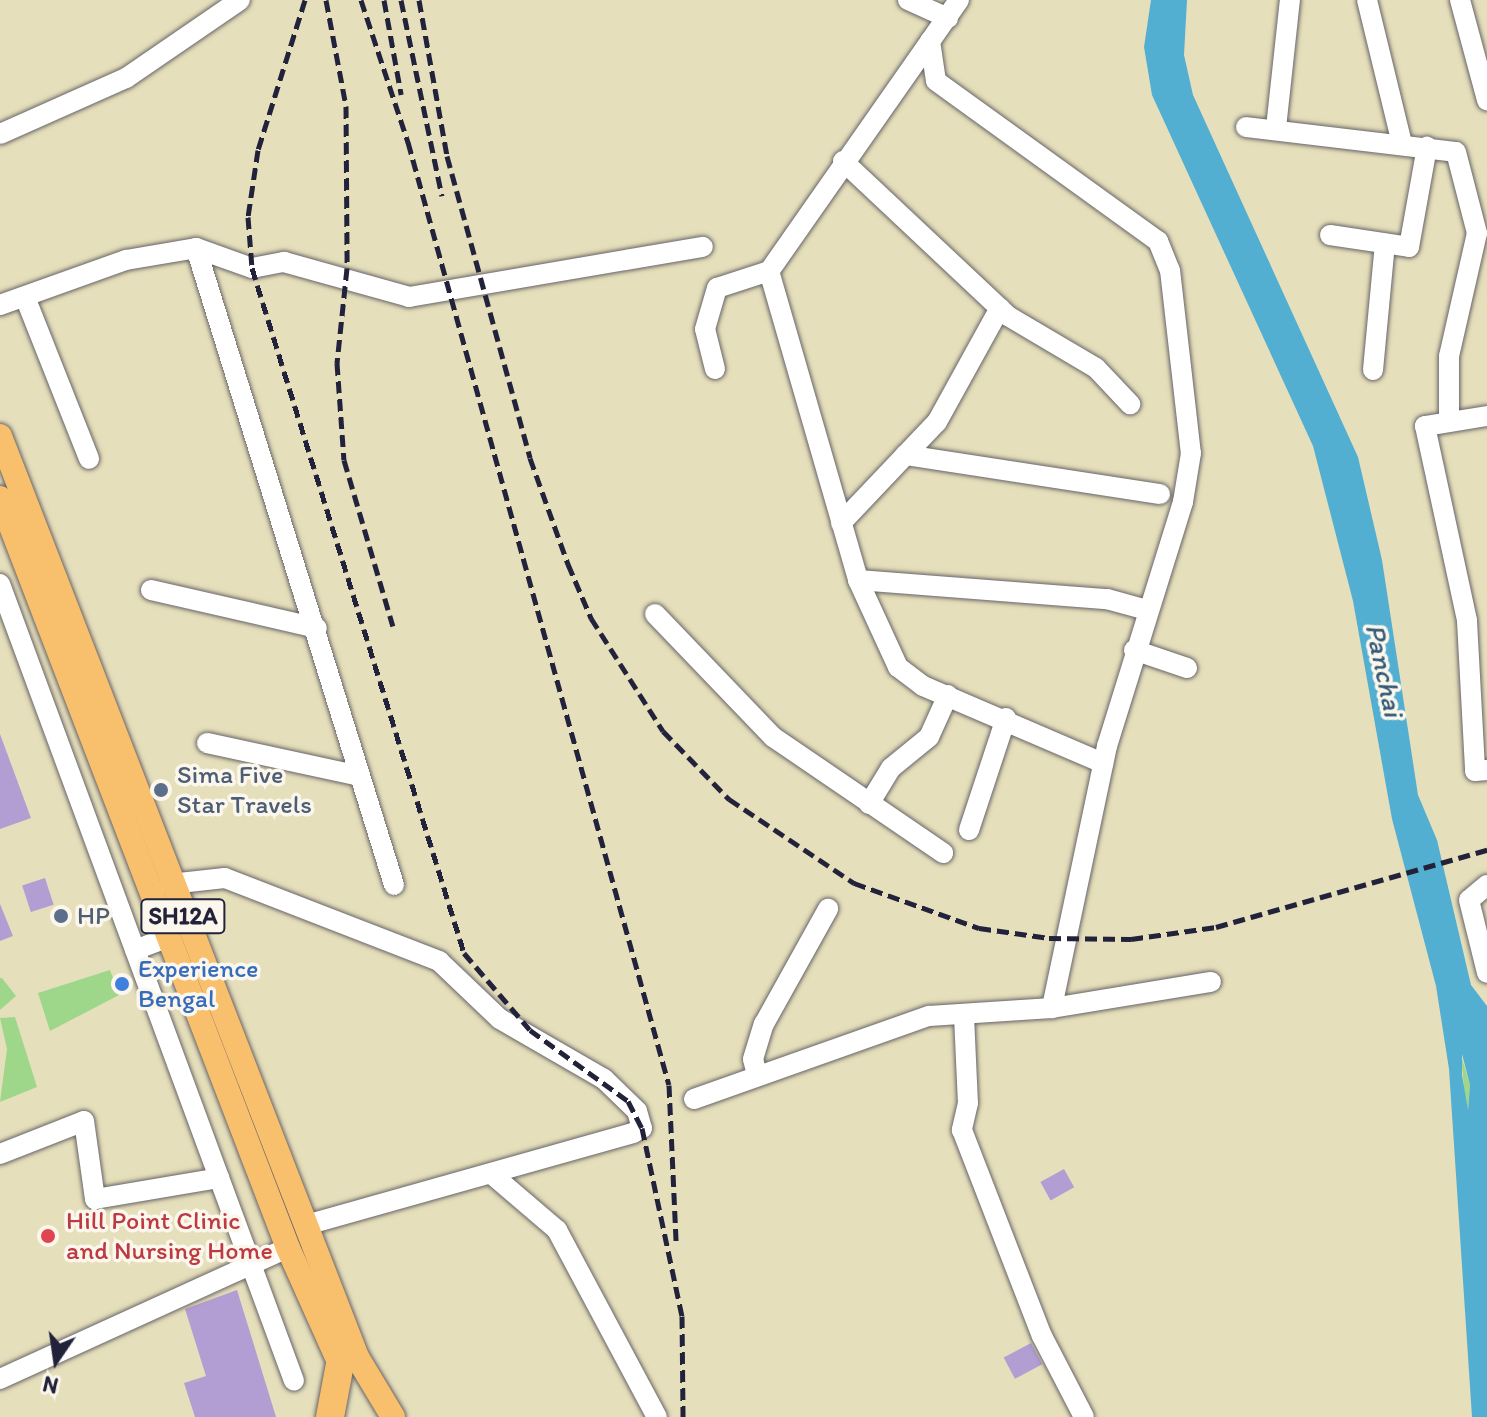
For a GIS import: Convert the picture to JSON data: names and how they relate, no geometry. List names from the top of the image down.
{
  "streets": {
    "main road": ["SH12A"]
  },
  "water": ["Panchai"],
  "places": [
    "Sima Five Star Travels",
    "HP",
    "Experience Bengal",
    "Hill Point Clinic and Nursing Home"
  ],
  "north": "bottom"
}
